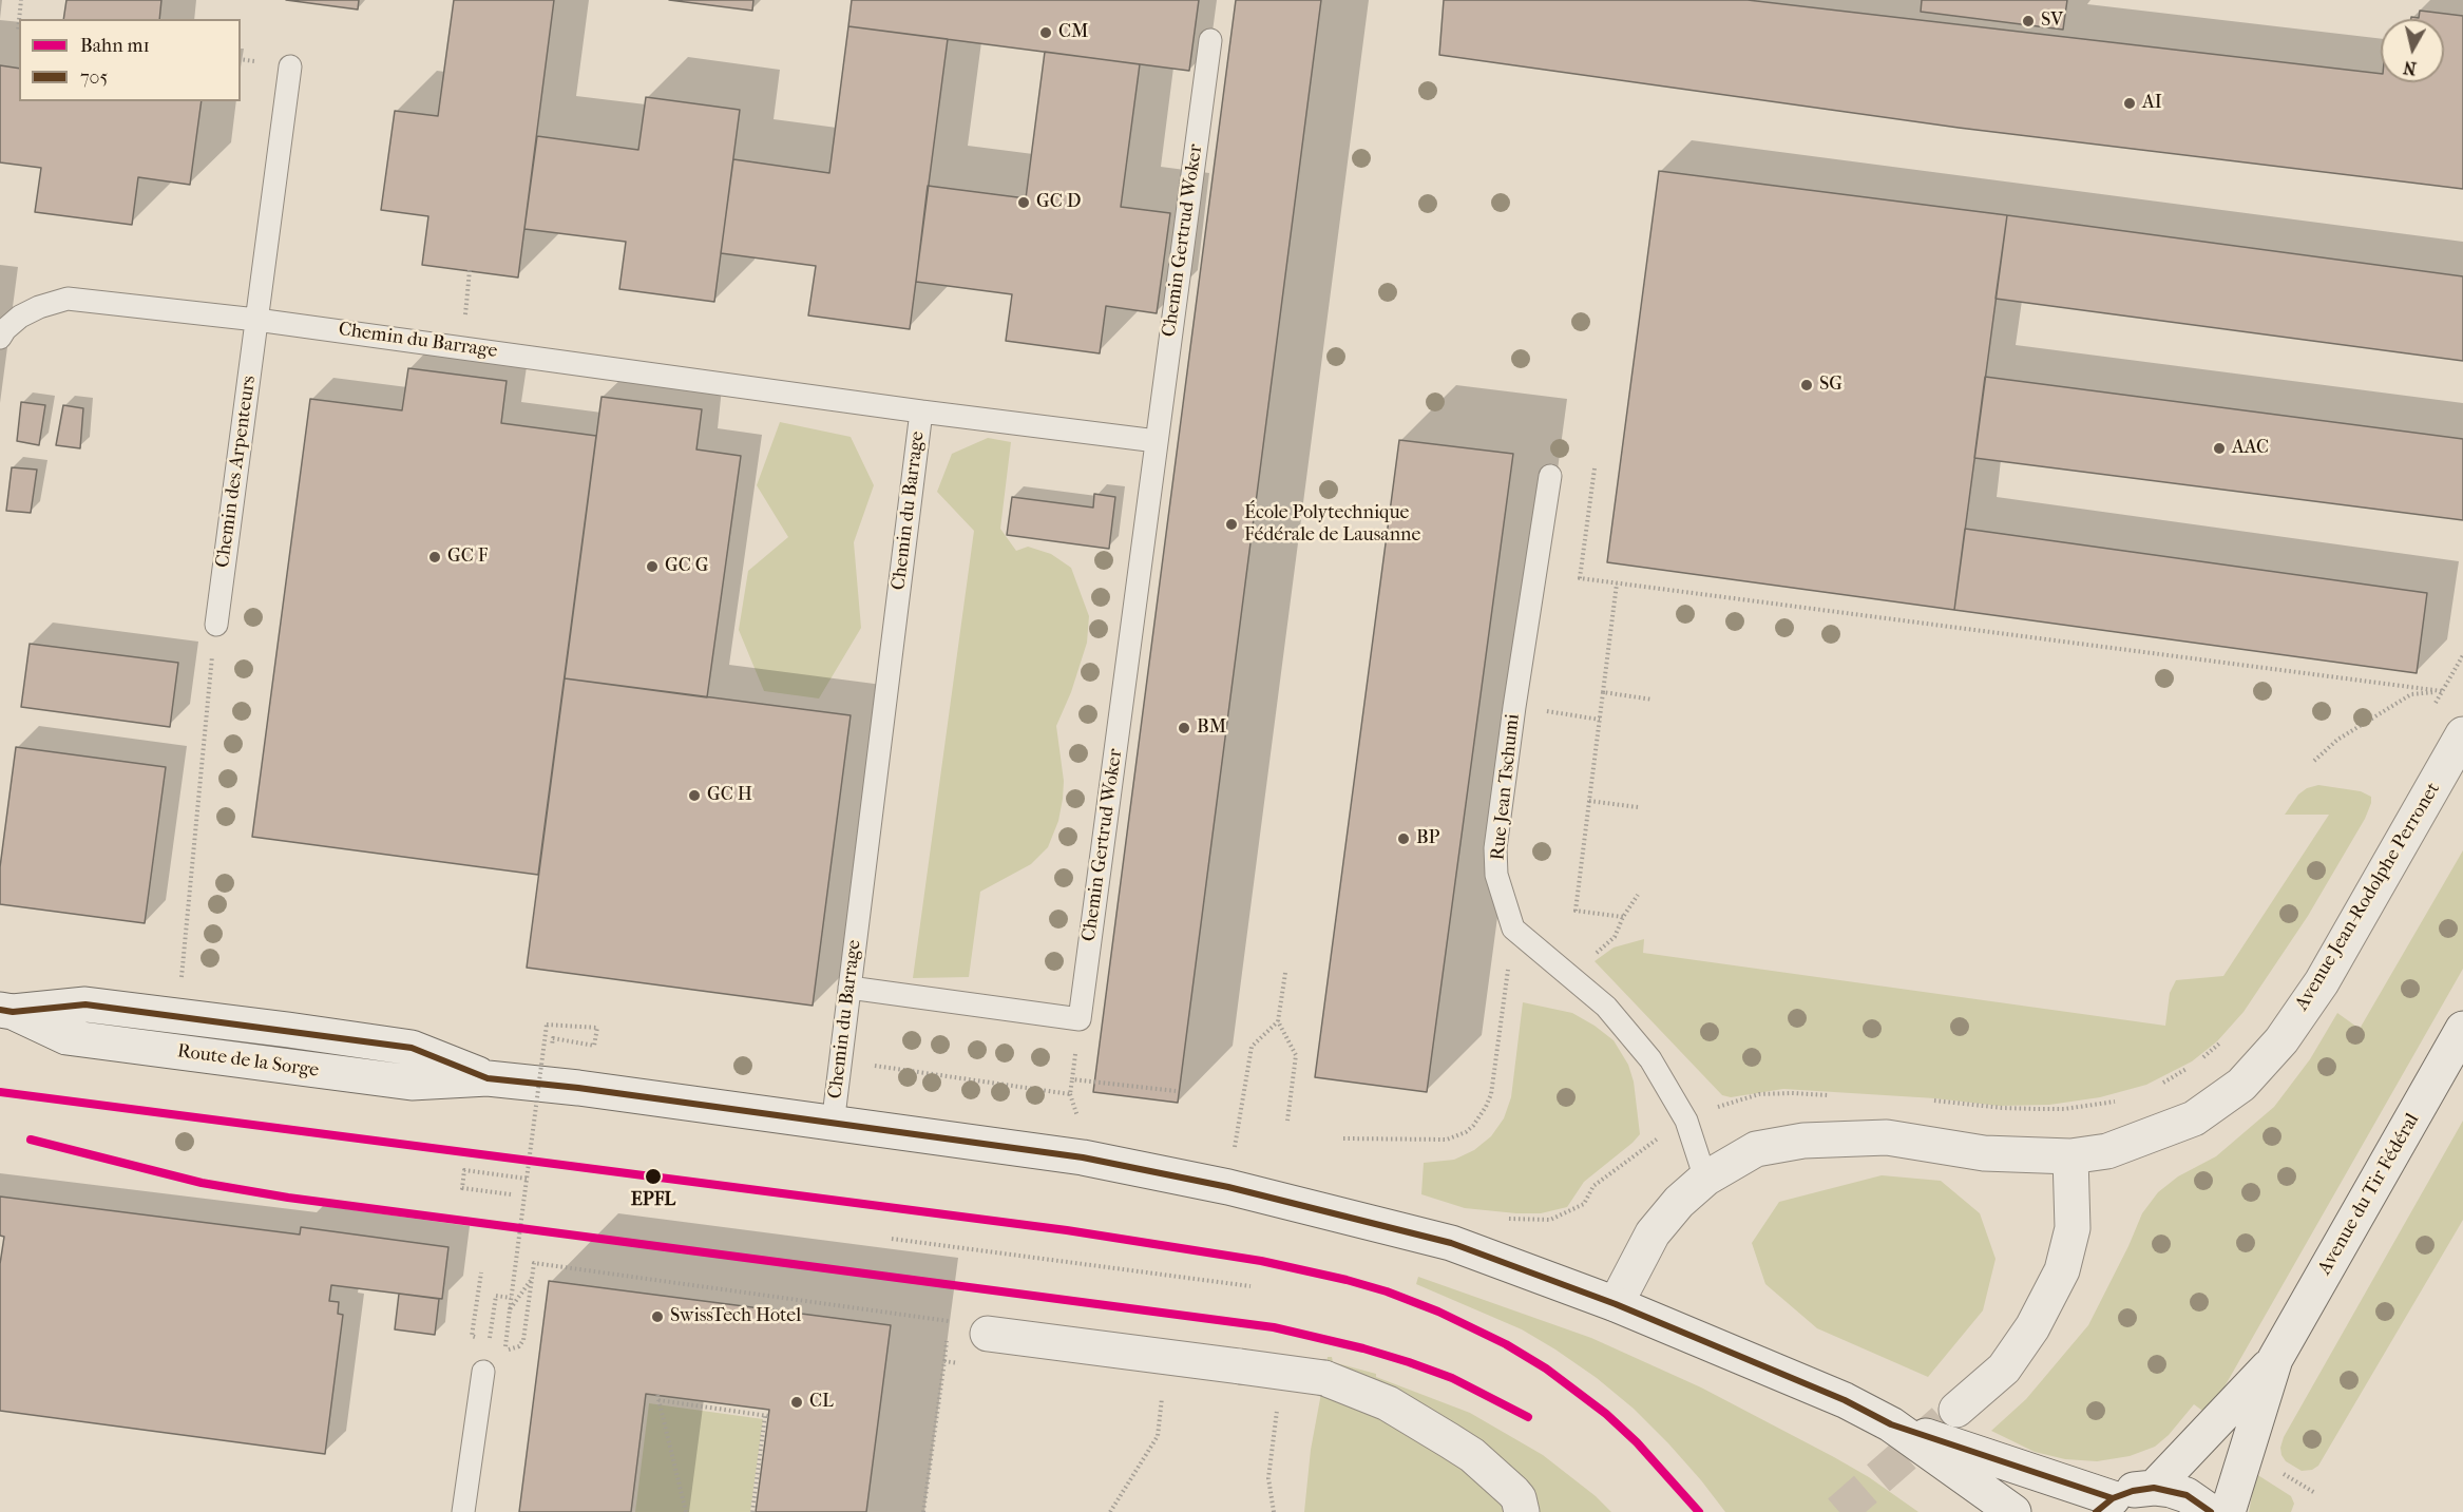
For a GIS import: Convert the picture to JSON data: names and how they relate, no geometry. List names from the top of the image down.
{
  "streets": {
    "street": ["Avenue Jean-Rodolphe Perronet", "Route de la Sorge", "Avenue du Tir Fédéral"],
    "lane": [
      "Chemin Gertrud Woker",
      "Chemin du Barrage",
      "Chemin des Arpenteurs",
      "Rue Jean Tschumi"
    ]
  },
  "crossings": [
    ["Chemin Gertrud Woker", "Chemin du Barrage"],
    ["Chemin du Barrage", "Chemin des Arpenteurs"],
    ["Chemin du Barrage", "Route de la Sorge"],
    ["Avenue Jean-Rodolphe Perronet", "Route de la Sorge"]
  ],
  "places": [
    "SV",
    "CM",
    "AI",
    "GC D",
    "SG",
    "AAC",
    "École Polytechnique Fédérale de Lausanne",
    "GC F",
    "GC G",
    "BM",
    "GC H",
    "BP",
    "EPFL",
    "SwissTech Hotel",
    "CL"
  ],
  "lines": ["transit line 705", "rail line m1"],
  "legend": ["Bahn m1", "705"],
  "north": "bottom"
}
